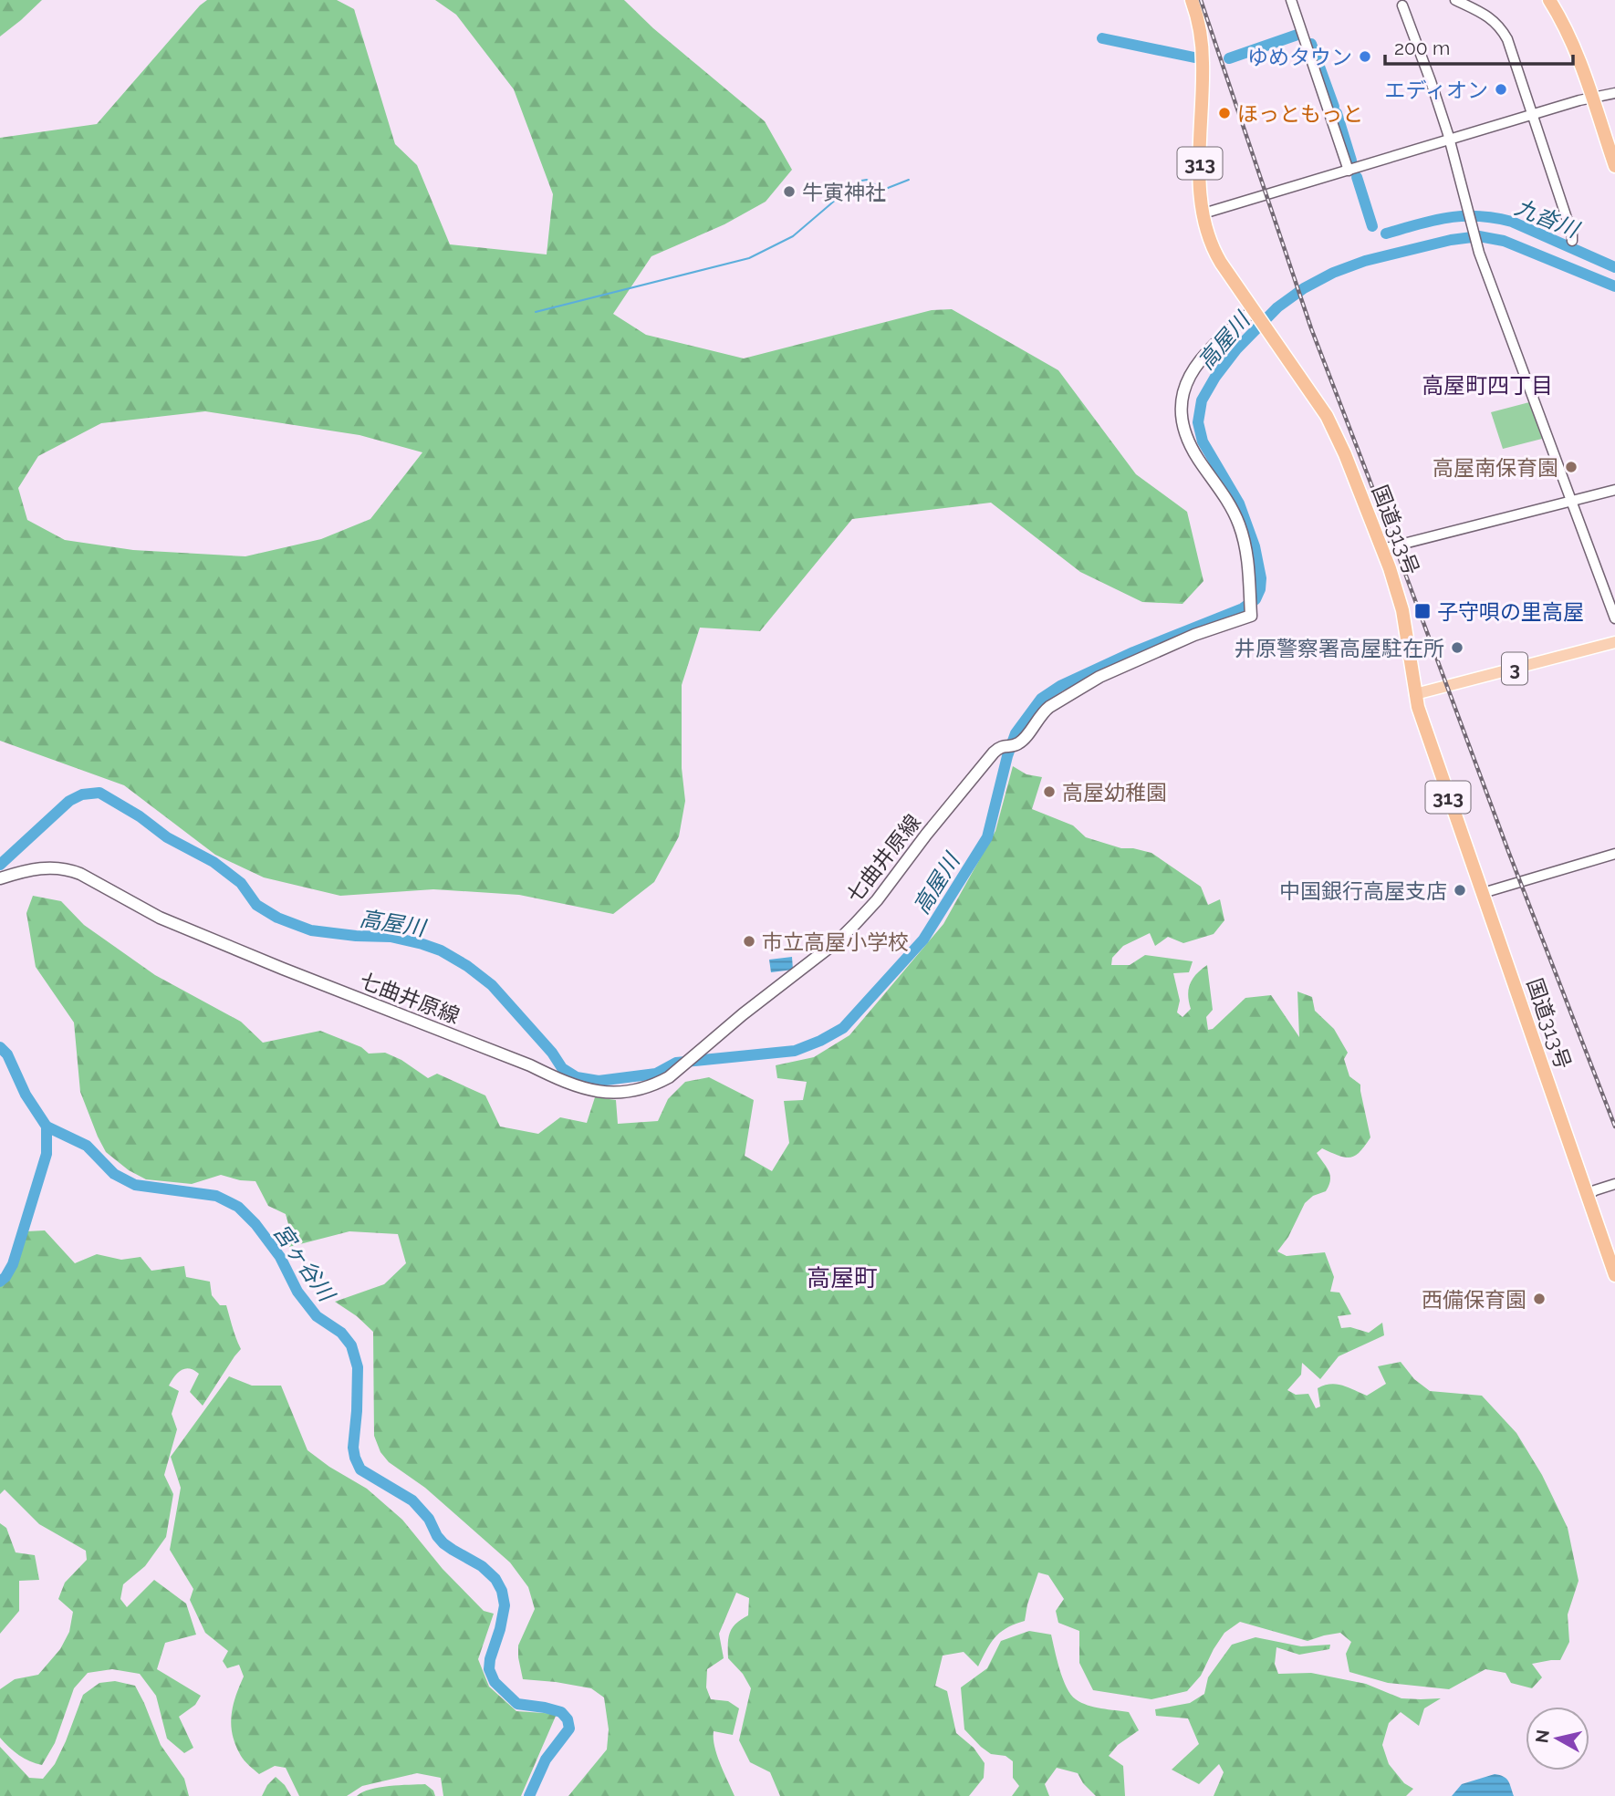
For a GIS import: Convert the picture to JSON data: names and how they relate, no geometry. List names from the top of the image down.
{
  "streets": {
    "highway": ["313", "国道313号"],
    "main road": ["3", "七曲井原線"]
  },
  "crossings": [
    ["国道313号", "3"],
    ["国道313号", "七曲井原線"]
  ],
  "districts": ["高屋町四丁目", "高屋町"],
  "water": ["九沓川", "高屋川", "宮ヶ谷川"],
  "places": {
    "other": [
      "ゆめタウン",
      "エディオン",
      "ほっともっと",
      "牛寅神社",
      "高屋南保育園",
      "井原警察署高屋駐在所",
      "高屋幼稚園",
      "中国銀行高屋支店",
      "市立高屋小学校",
      "西備保育園"
    ],
    "transit": ["子守唄の里高屋"]
  },
  "scale_bar": "200 m",
  "north": "left"
}
